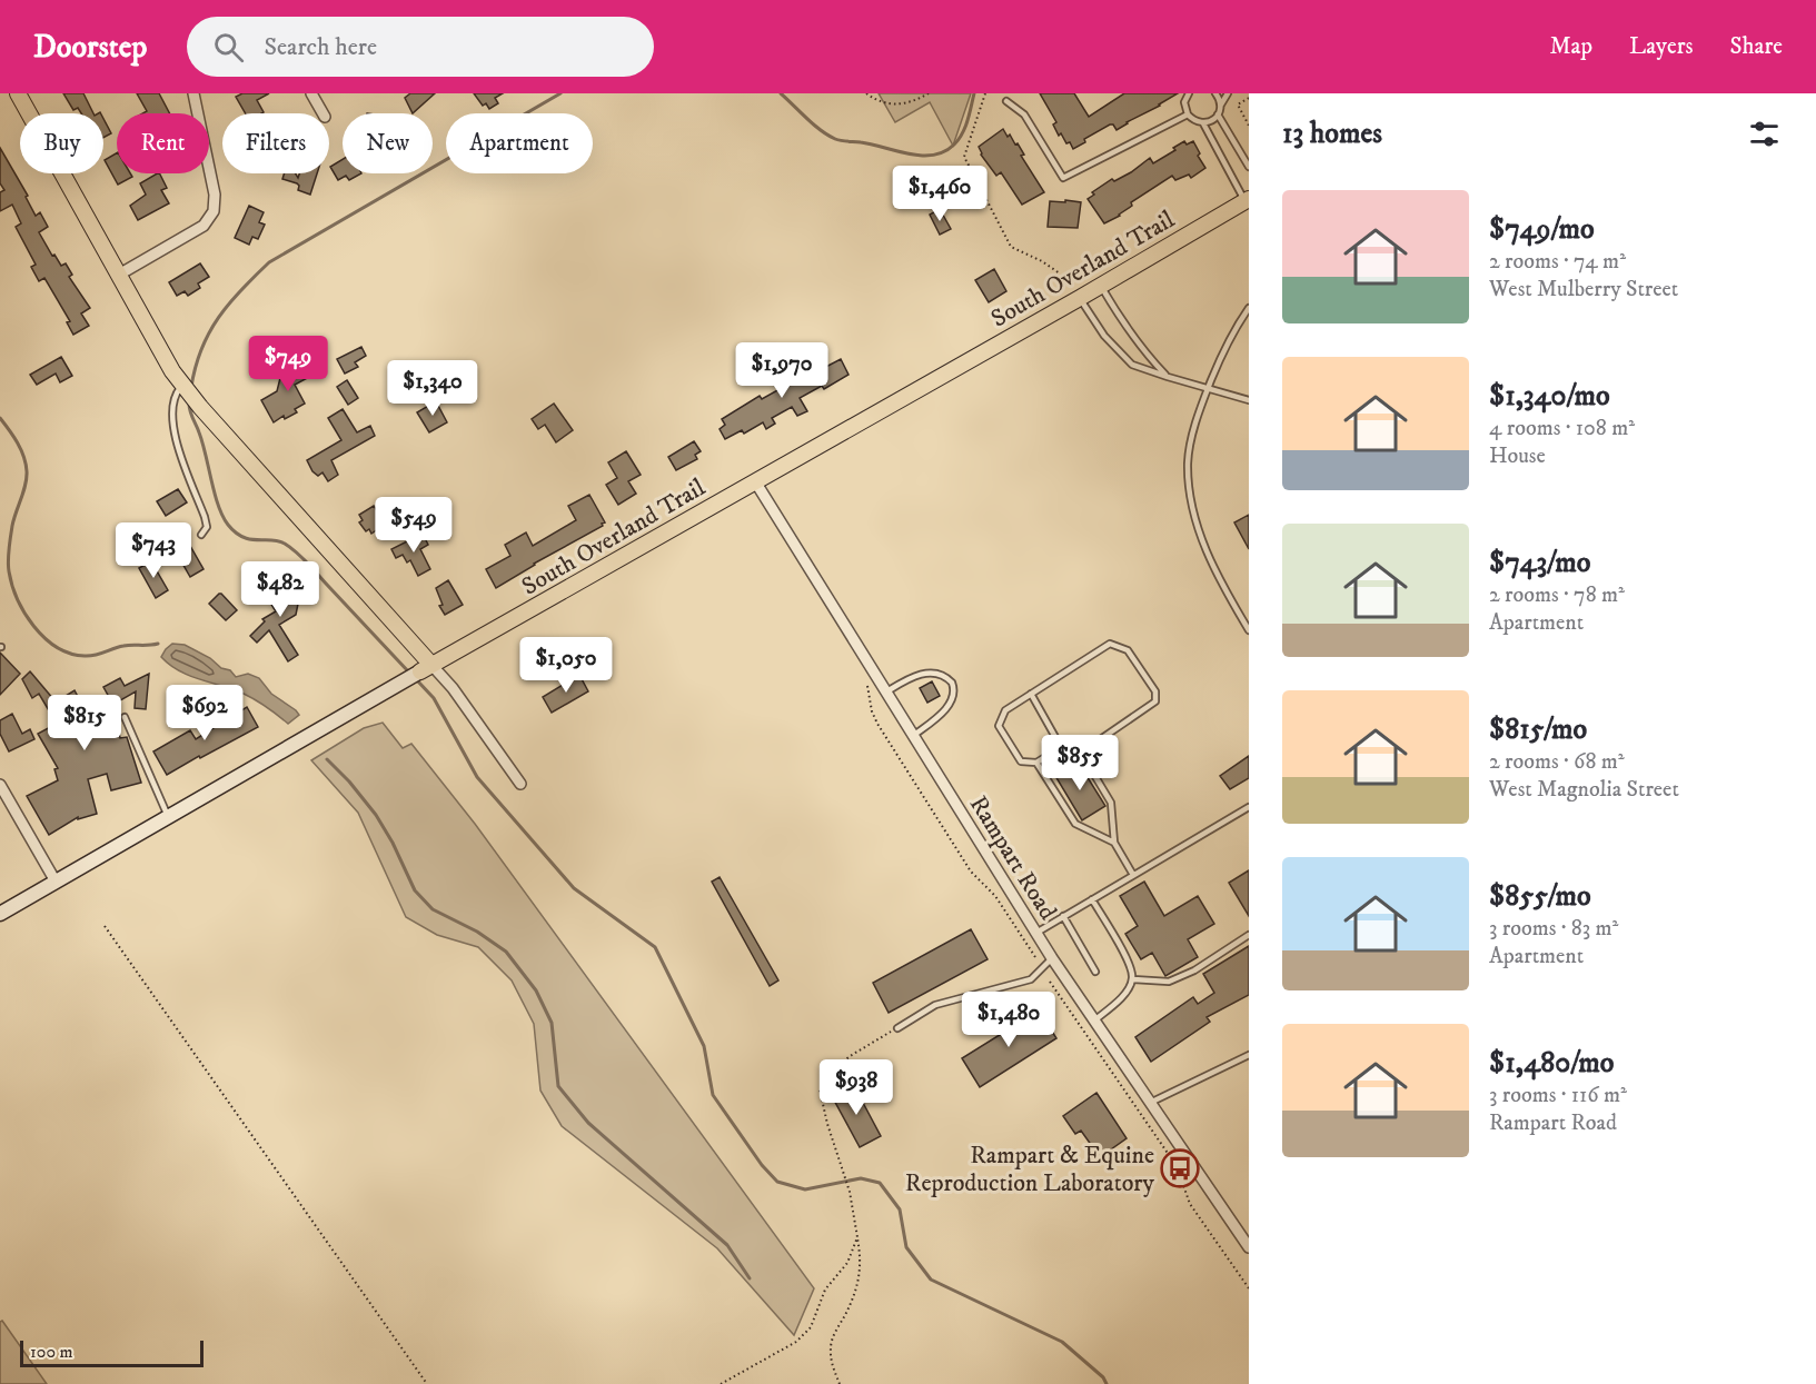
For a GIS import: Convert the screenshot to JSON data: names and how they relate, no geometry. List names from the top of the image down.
{
  "streets": {
    "main road": ["South Overland Trail"],
    "street": ["Rampart Road"]
  },
  "crossings": [
    ["South Overland Trail", "Rampart Road"]
  ],
  "places": {
    "bus stop": ["Rampart & Equine Reproduction Laboratory"]
  },
  "scale_bar": "100 m",
  "page": {
    "header": "Doorstep",
    "search": "Search here",
    "nav": ["Map", "Layers", "Share"],
    "heading": "13 homes",
    "chip": [
      "Buy",
      "Rent",
      "Filters",
      "New",
      "Apartment"
    ],
    "price": [
      "$1,460",
      "$749",
      "$1,970",
      "$1,340",
      "$549",
      "$743",
      "$482",
      "$1,050",
      "$692",
      "$815",
      "$855",
      "$1,480",
      "$938"
    ],
    "list": [
      {
        "name": "$749/mo",
        "note": "2 rooms · 74 m² · West Mulberry Street"
      },
      {
        "name": "$1,340/mo",
        "note": "4 rooms · 108 m² · House"
      },
      {
        "name": "$743/mo",
        "note": "2 rooms · 78 m² · Apartment"
      },
      {
        "name": "$815/mo",
        "note": "2 rooms · 68 m² · West Magnolia Street"
      },
      {
        "name": "$855/mo",
        "note": "3 rooms · 83 m² · Apartment"
      },
      {
        "name": "$1,480/mo",
        "note": "3 rooms · 116 m² · Rampart Road"
      }
    ],
    "scale": "100 m"
  }
}
